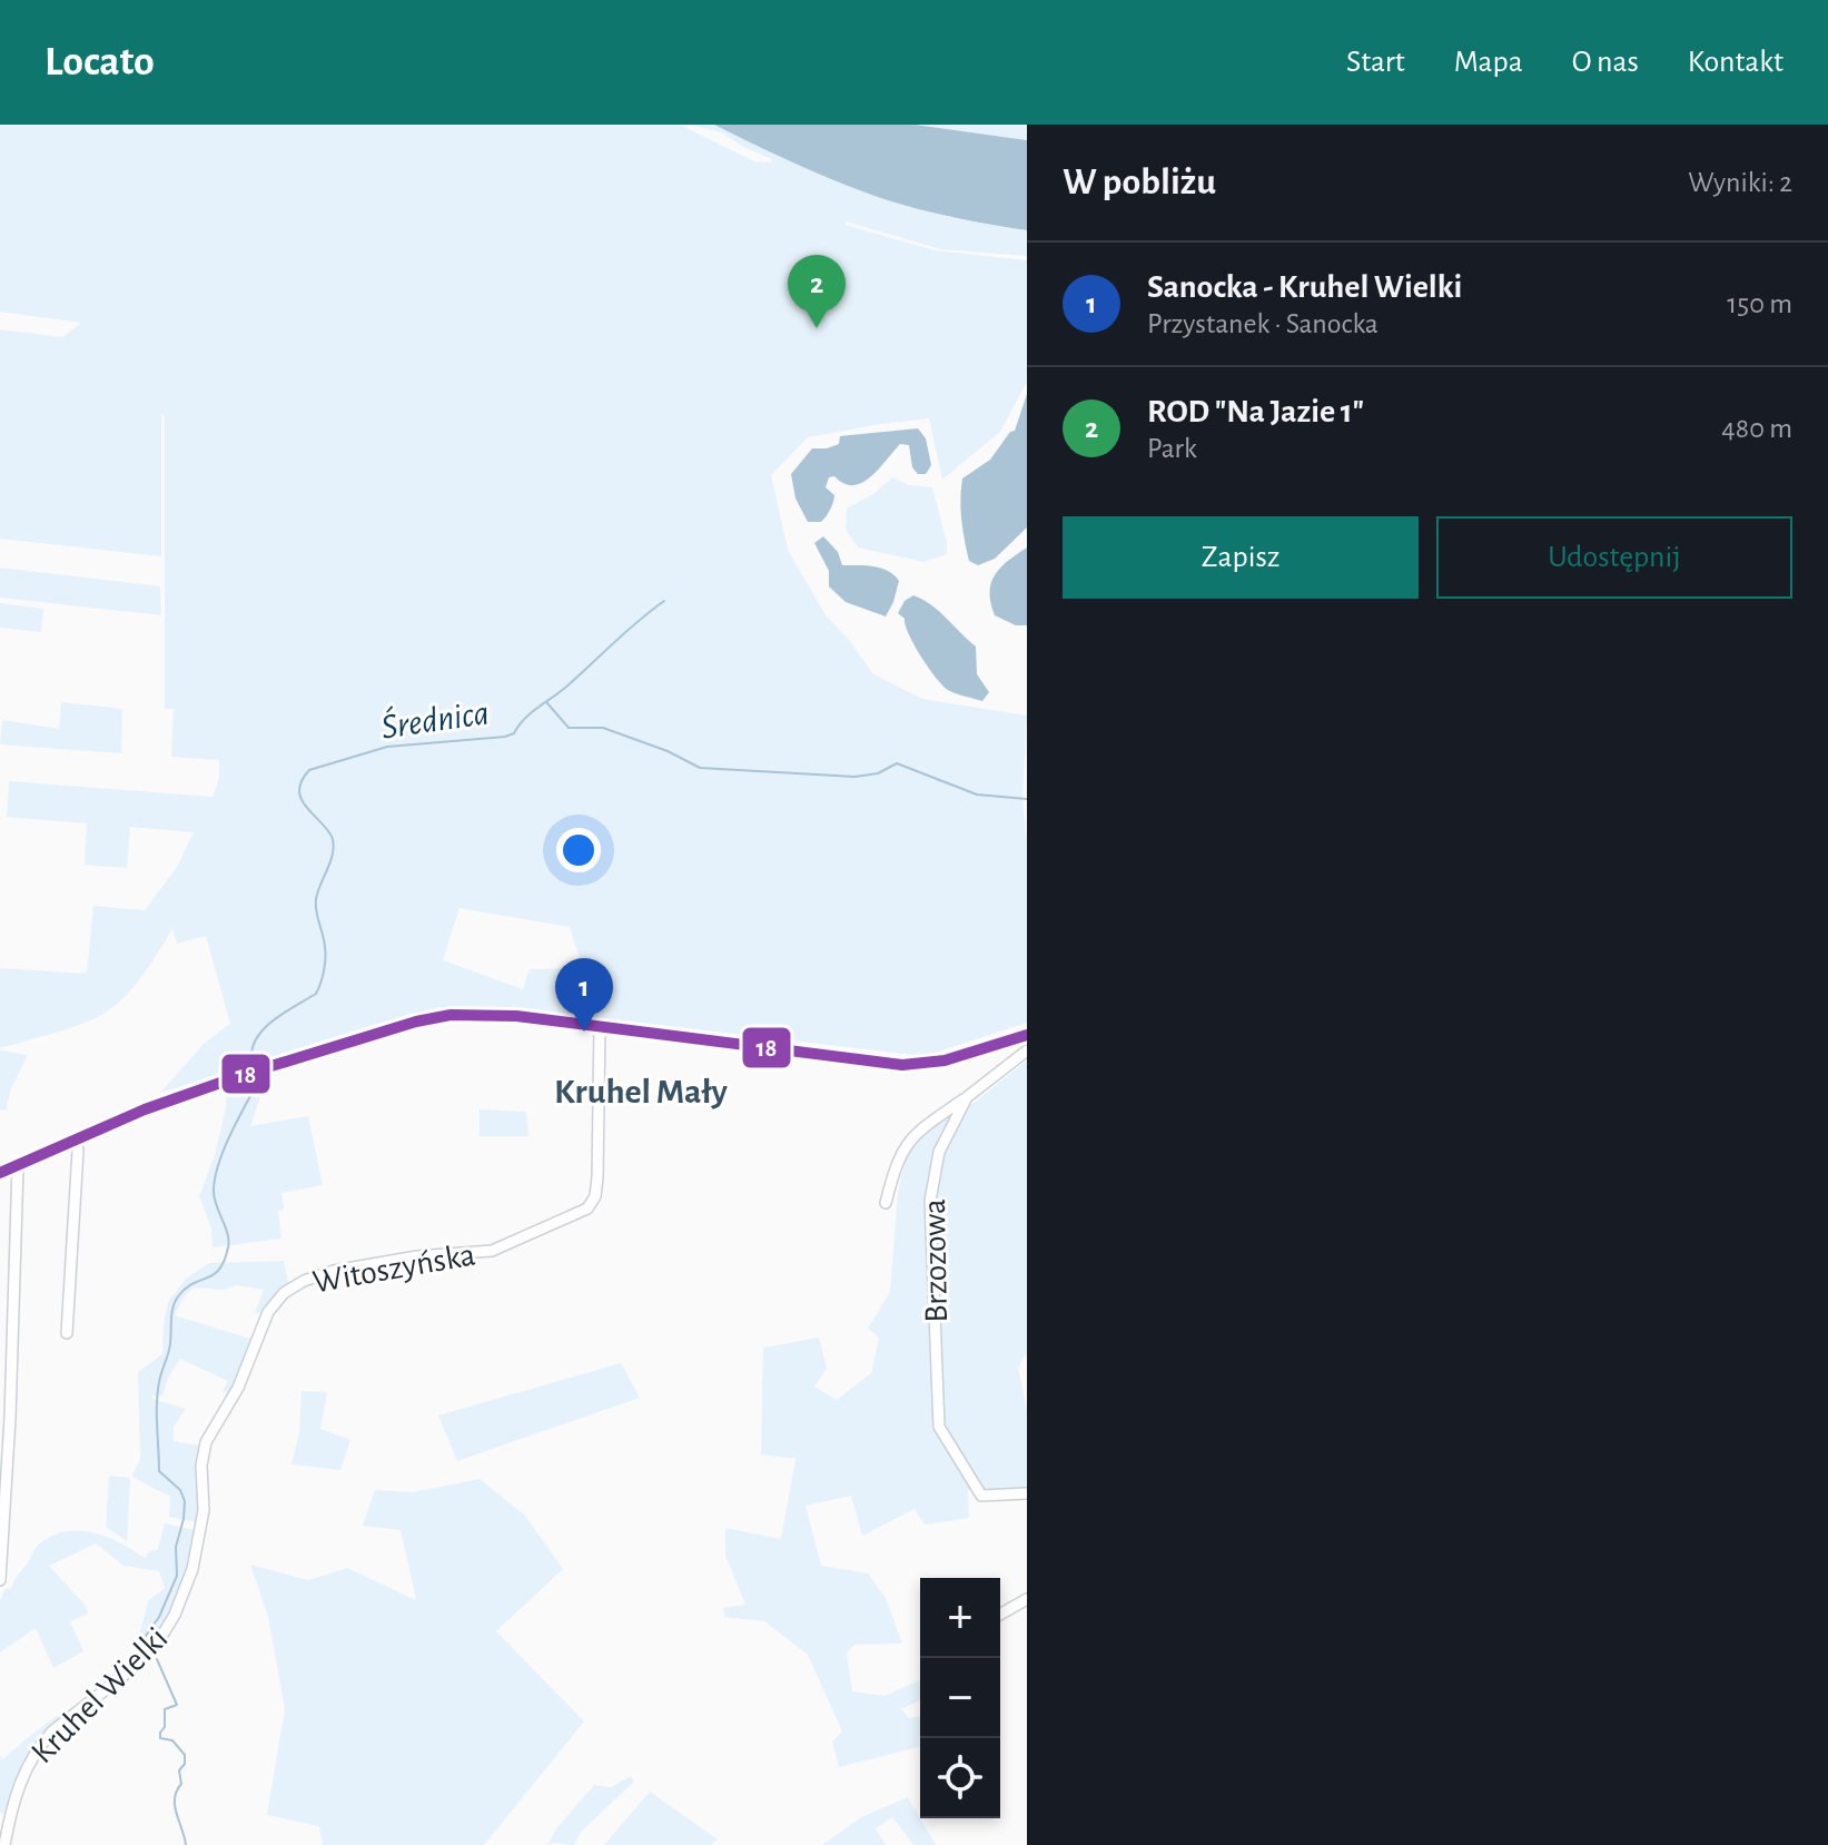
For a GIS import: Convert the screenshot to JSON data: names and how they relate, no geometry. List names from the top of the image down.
{
  "streets": {
    "street": ["Brzozowa", "Witoszyńska", "Kruhel Wielki"]
  },
  "crossings": [
    ["Witoszyńska", "Kruhel Wielki"]
  ],
  "districts": ["Kruhel Mały"],
  "water": ["Średnica"],
  "lines": ["transit line 18"],
  "page": {
    "header": "Locato",
    "nav": [
      "Start",
      "Mapa",
      "O nas",
      "Kontakt"
    ],
    "heading": ["W pobliżu", "Wyniki: 2"],
    "list": [
      {
        "mark": "1",
        "name": "Sanocka - Kruhel Wielki",
        "note": "Przystanek · Sanocka",
        "value": "150 m"
      },
      {
        "mark": "2",
        "name": "ROD \"Na Jazie 1\"",
        "note": "Park",
        "value": "480 m"
      }
    ],
    "pins": ["2", "1"],
    "buttons": ["Zapisz", "Udostępnij"],
    "map_buttons": ["+", "−"]
  }
}
